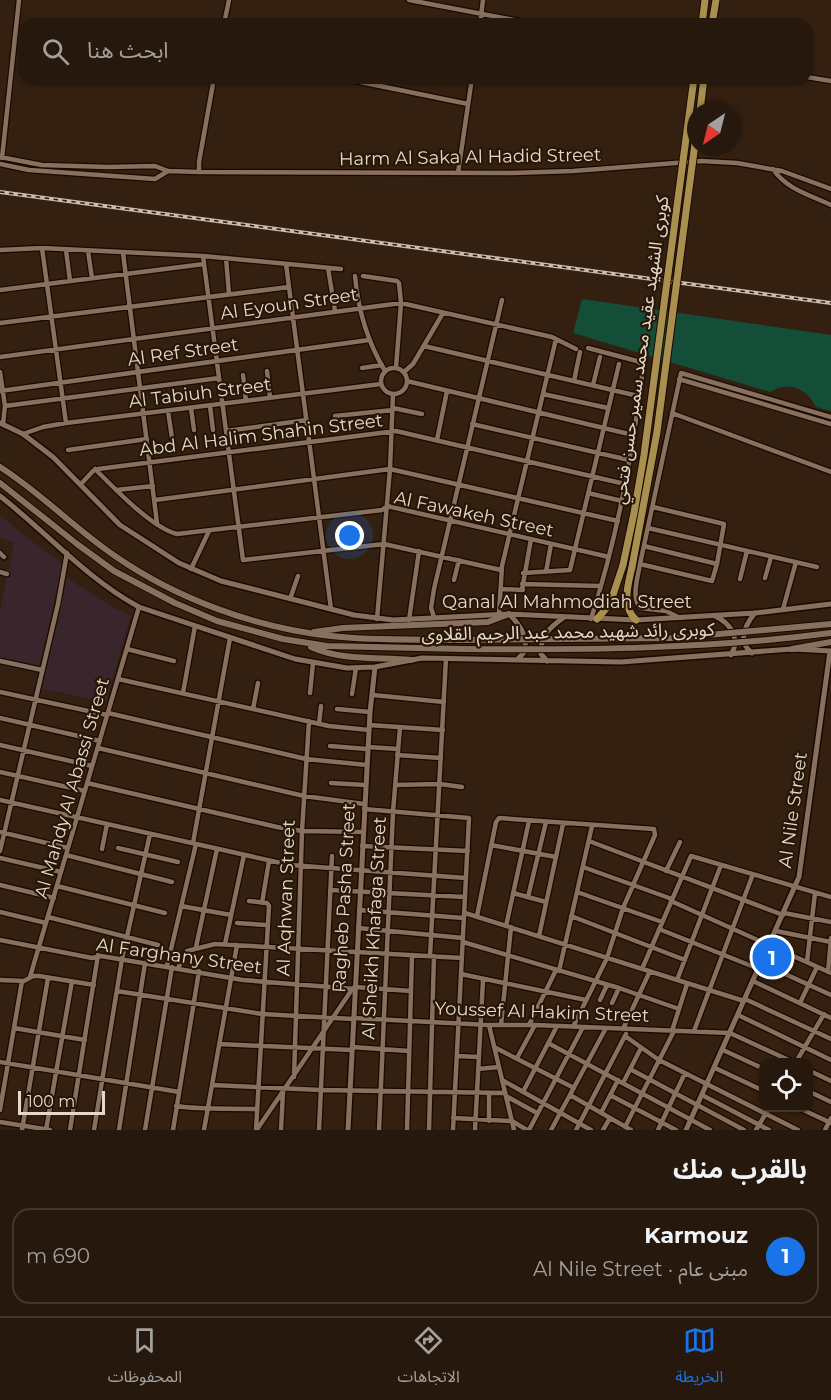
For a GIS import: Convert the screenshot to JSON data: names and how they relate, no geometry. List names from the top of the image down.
{
  "streets": {
    "main road": ["كوبرى الشهيد عقيد محمد سمير حسن فتحي", "كوبرى رائد شهيد محمد عبد الرحيم القلاوى"],
    "street": [
      "Harm Al Saka Al Hadid Street",
      "Al Eyoun Street",
      "Al Ref Street",
      "Al Tabiuh Street",
      "Abd Al Halim Shahin Street",
      "Al Fawakeh Street",
      "Qanal Al Mahmodiah Street",
      "Al Mahdy Al Abassi Street",
      "Al Nile Street",
      "Al Aqhwan Street",
      "Ragheb Pasha Street",
      "Al Sheikh Khafaga Street",
      "Al Farghany Street",
      "Youssef Al Hakim Street"
    ]
  },
  "crossings": [
    ["كوبرى الشهيد عقيد محمد سمير حسن فتحي", "Qanal Al Mahmodiah Street"],
    ["Al Tabiuh Street", "Qanal Al Mahmodiah Street"],
    ["Abd Al Halim Shahin Street", "Al Fawakeh Street"],
    ["Al Mahdy Al Abassi Street", "Al Farghany Street"],
    ["Al Nile Street", "Youssef Al Hakim Street"],
    ["Al Aqhwan Street", "Al Farghany Street"],
    ["Al Aqhwan Street", "Youssef Al Hakim Street"],
    ["Ragheb Pasha Street", "Al Farghany Street"],
    ["Ragheb Pasha Street", "Youssef Al Hakim Street"],
    ["Al Sheikh Khafaga Street", "Al Farghany Street"],
    ["Al Sheikh Khafaga Street", "Youssef Al Hakim Street"]
  ],
  "scale_bar": "100 m",
  "north": "bottom left",
  "page": {
    "search": "ابحث هنا",
    "pins": "1",
    "scale": "100 m",
    "heading": "بالقرب منك",
    "list": [
      {
        "mark": "1",
        "name": "Karmouz",
        "note": "مبنى عام · Al Nile Street",
        "value": "690 m"
      }
    ],
    "nav": ["الخريطة", "الاتجاهات", "المحفوظات"]
  }
}
